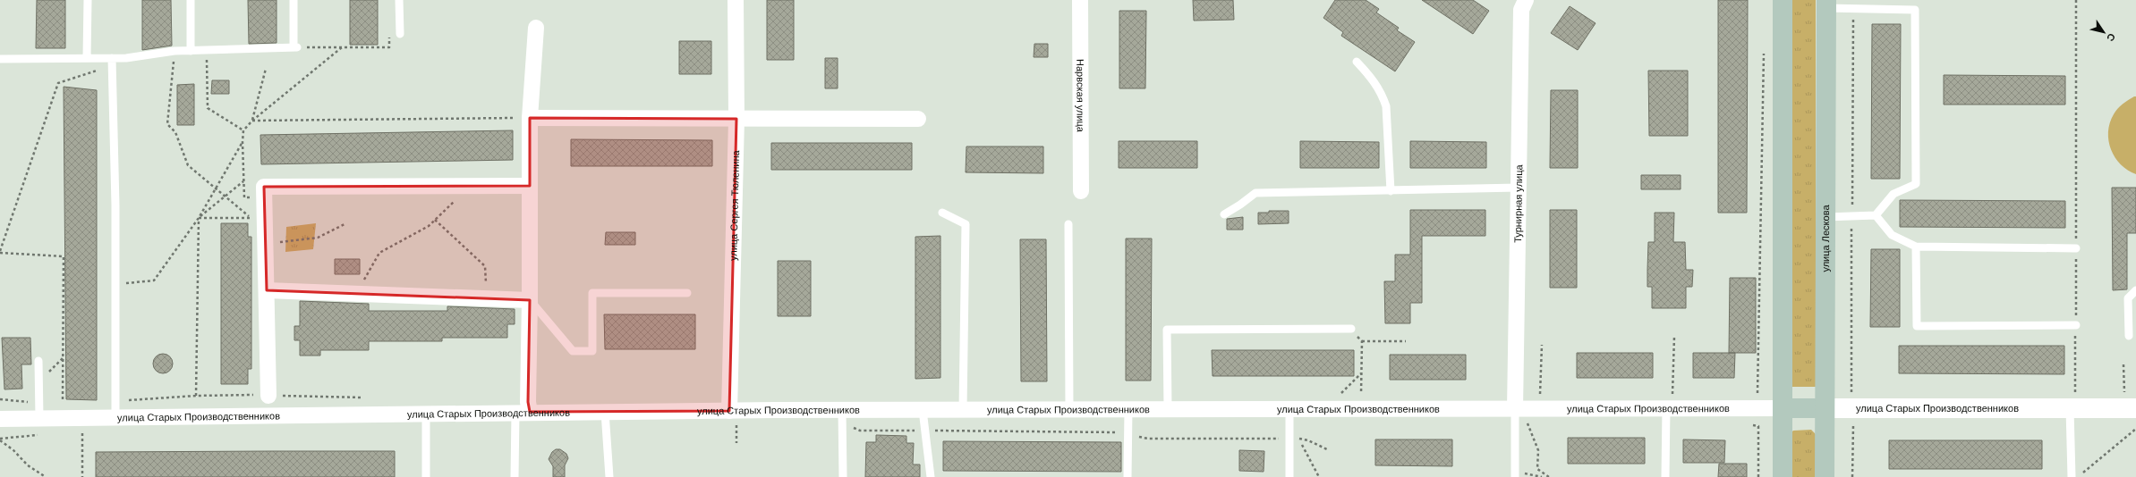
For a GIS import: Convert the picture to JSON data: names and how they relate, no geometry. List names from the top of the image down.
{
  "streets": {
    "main road": ["улица Лескова", "улица Старых Производственников"],
    "street": ["Нарвская улица", "Турнирная улица", "улица Сергея Тюленина"]
  },
  "crossings": [
    ["Турнирная улица", "улица Старых Производственников"],
    ["улица Сергея Тюленина", "улица Старых Производственников"],
    ["улица Лескова", "улица Старых Производственников"]
  ],
  "north": "bottom right"
}
